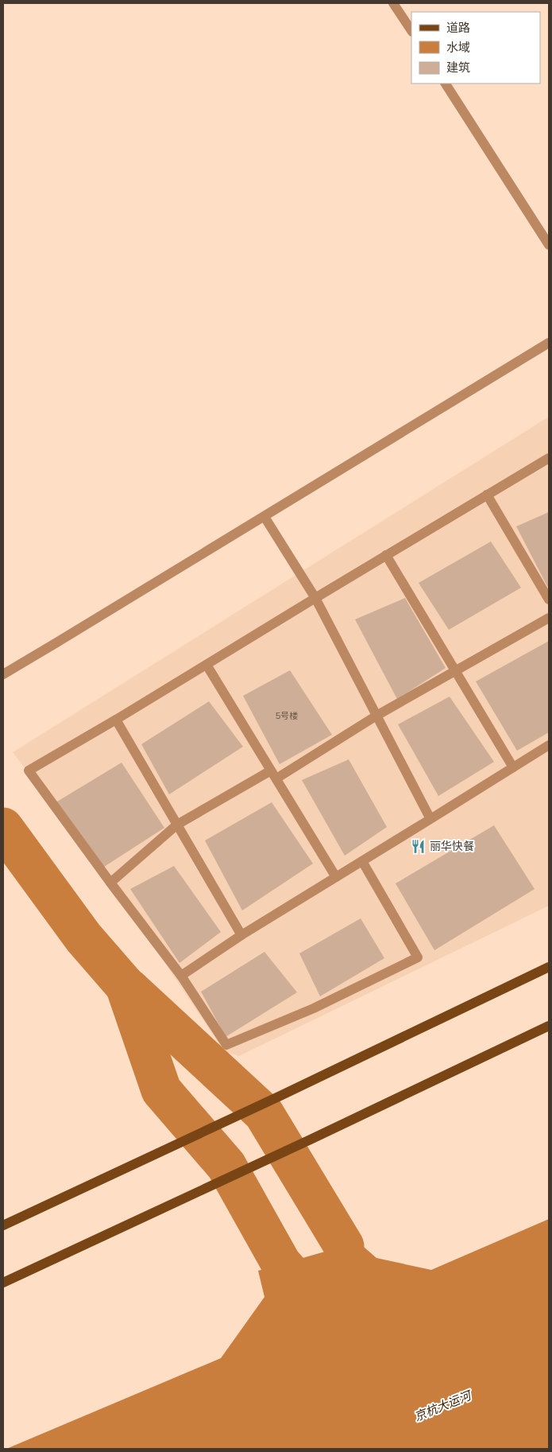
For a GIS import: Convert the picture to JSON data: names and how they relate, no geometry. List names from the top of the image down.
{
  "water": ["京杭大运河"],
  "places": {
    "restaurant": ["丽华快餐"]
  },
  "house_numbers": ["5号楼"],
  "legend": ["道路", "水域", "建筑"]
}
